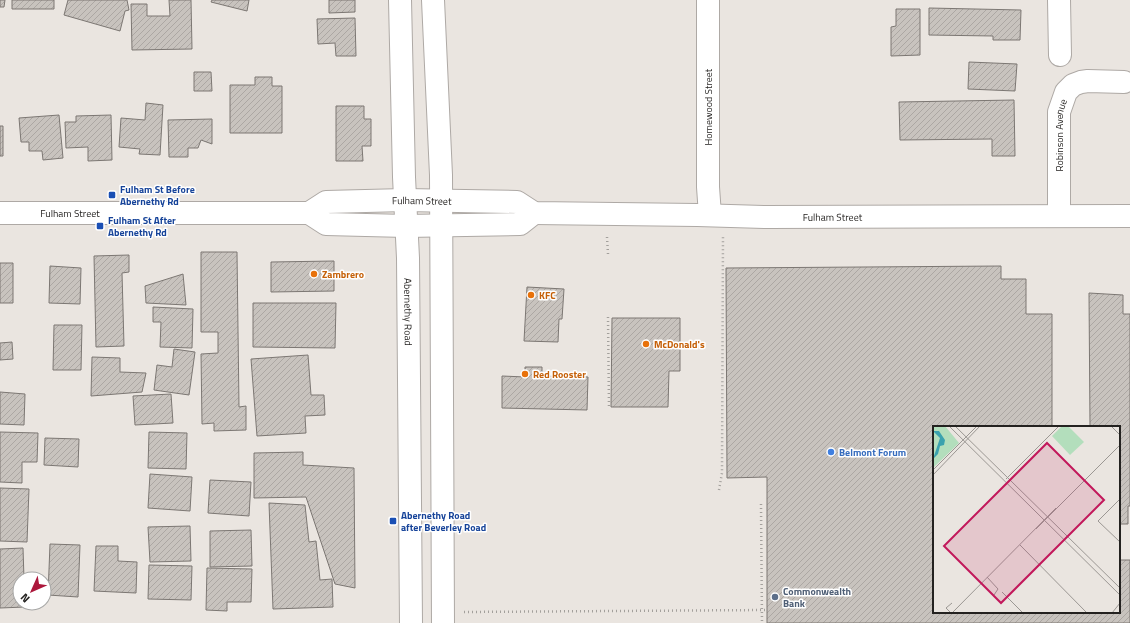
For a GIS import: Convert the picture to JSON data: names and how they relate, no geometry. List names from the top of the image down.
{
  "streets": {
    "street": [
      "Homewood Street",
      "Robinson Avenue",
      "Fulham Street",
      "Abernethy Road"
    ]
  },
  "crossings": [
    ["Homewood Street", "Fulham Street"],
    ["Robinson Avenue", "Fulham Street"],
    ["Fulham Street", "Abernethy Road"]
  ],
  "places": {
    "transit": ["Fulham St Before Abernethy Rd", "Fulham St After Abernethy Rd", "Abernethy Road after Beverley Road"],
    "other": [
      "Zambrero",
      "KFC",
      "McDonald's",
      "Red Rooster",
      "Belmont Forum",
      "Commonwealth Bank"
    ]
  },
  "north": "bottom left"
}
